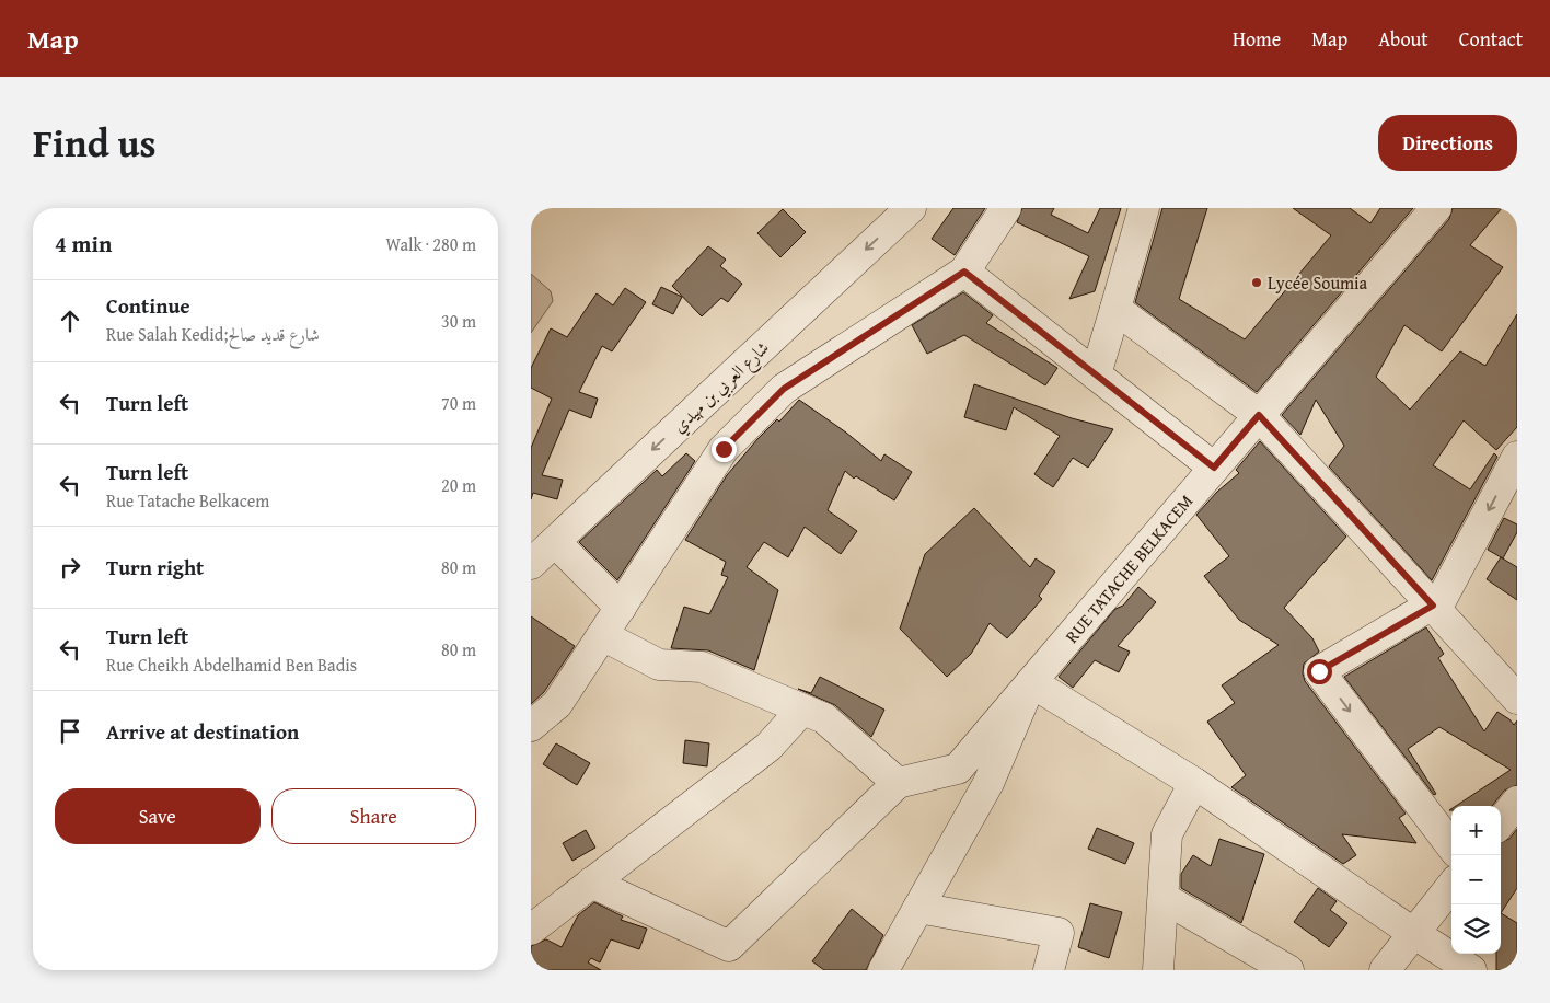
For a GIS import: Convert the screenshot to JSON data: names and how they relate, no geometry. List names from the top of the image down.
{
  "streets": {
    "street": ["شارع العربي بن مهيدي", "RUE TATACHE BELKACEM"]
  },
  "places": ["Lycée Soumia"],
  "page": {
    "header": "Map",
    "nav": [
      "Home",
      "Map",
      "About",
      "Contact"
    ],
    "title": "Find us",
    "buttons": [
      "Directions",
      ["Save", "Share"]
    ],
    "heading": ["4 min", "Walk · 280 m"],
    "list": [
      ["Continue", "Rue Salah Kedid;شارع قديد صالح", "30 m"],
      ["Turn left", "70 m"],
      ["Turn left", "Rue Tatache Belkacem", "20 m"],
      ["Turn right", "80 m"],
      ["Turn left", "Rue Cheikh Abdelhamid Ben Badis", "80 m"],
      "Arrive at destination"
    ],
    "map_buttons": ["+", "−"]
  }
}
